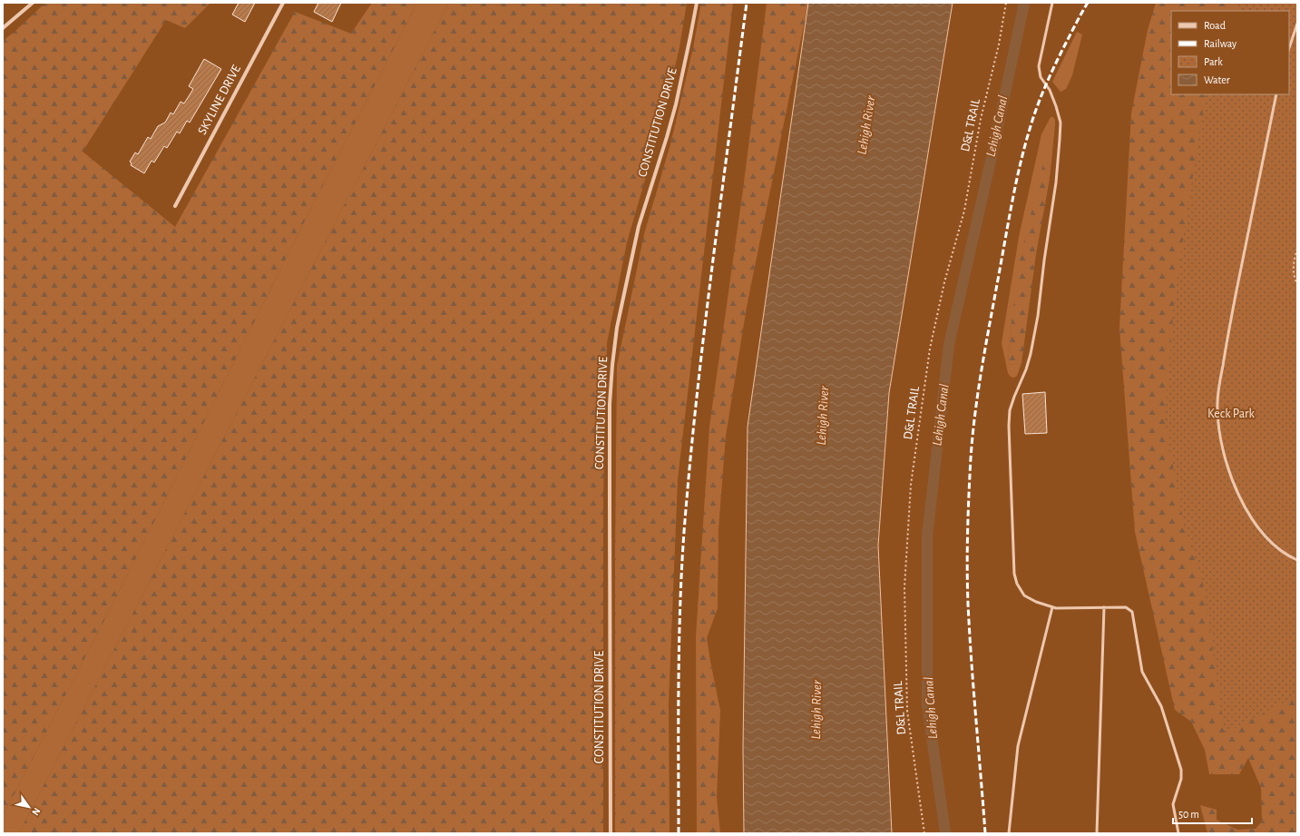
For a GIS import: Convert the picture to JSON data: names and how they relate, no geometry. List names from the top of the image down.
{
  "streets": {
    "street": ["SKYLINE DRIVE", "CONSTITUTION DRIVE"],
    "path": ["D&L TRAIL"]
  },
  "water": ["Lehigh River", "Lehigh Canal"],
  "parks": ["Keck Park"],
  "legend": [
    "Road",
    "Railway",
    "Park",
    "Water"
  ],
  "scale_bar": "50 m",
  "north": "bottom right"
}
